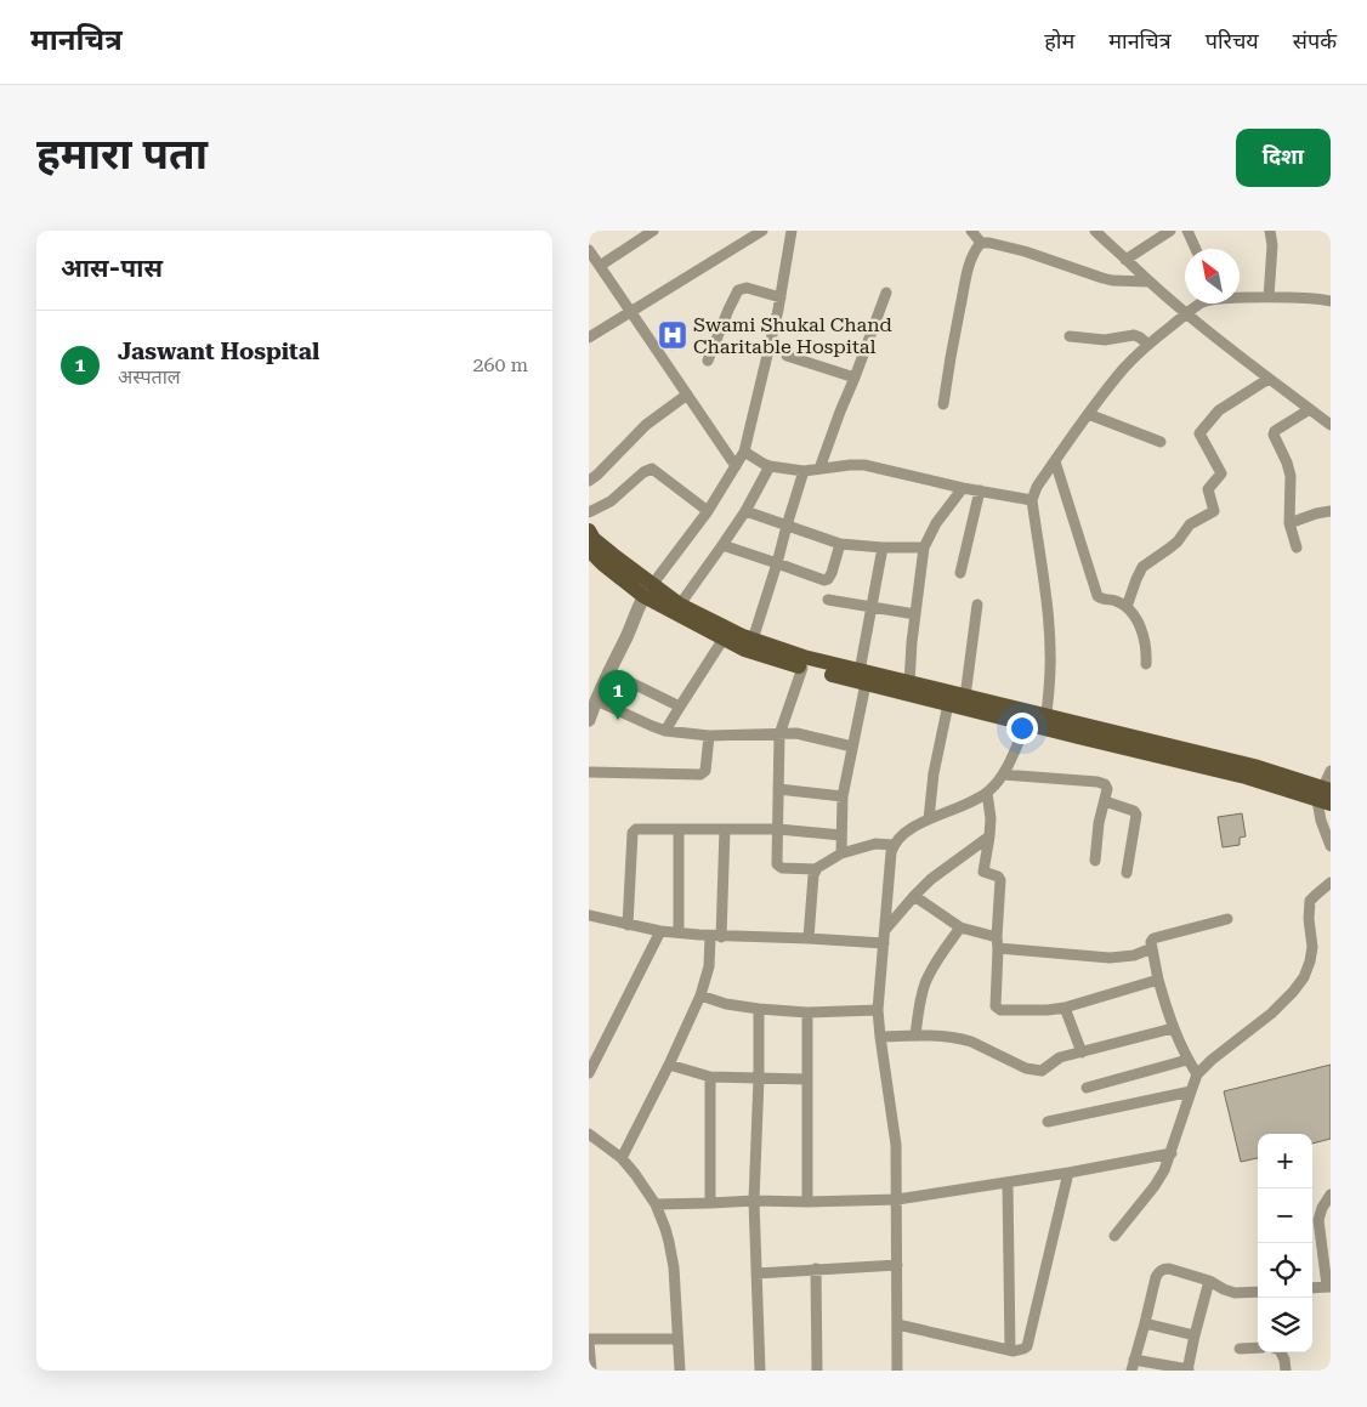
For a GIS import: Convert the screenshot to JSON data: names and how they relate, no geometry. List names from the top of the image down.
{
  "places": {
    "hospital": ["Swami Shukal Chand Charitable Hospital"]
  },
  "north": "top left",
  "page": {
    "header": "मानचित्र",
    "nav": [
      "होम",
      "मानचित्र",
      "परिचय",
      "संपर्क"
    ],
    "buttons": "दिशा",
    "title": "हमारा पता",
    "heading": "आस-पास",
    "list": [
      {
        "mark": "1",
        "name": "Jaswant Hospital",
        "note": "अस्पताल",
        "value": "260 m"
      }
    ],
    "pins": "1",
    "map_buttons": ["+", "−"]
  }
}
